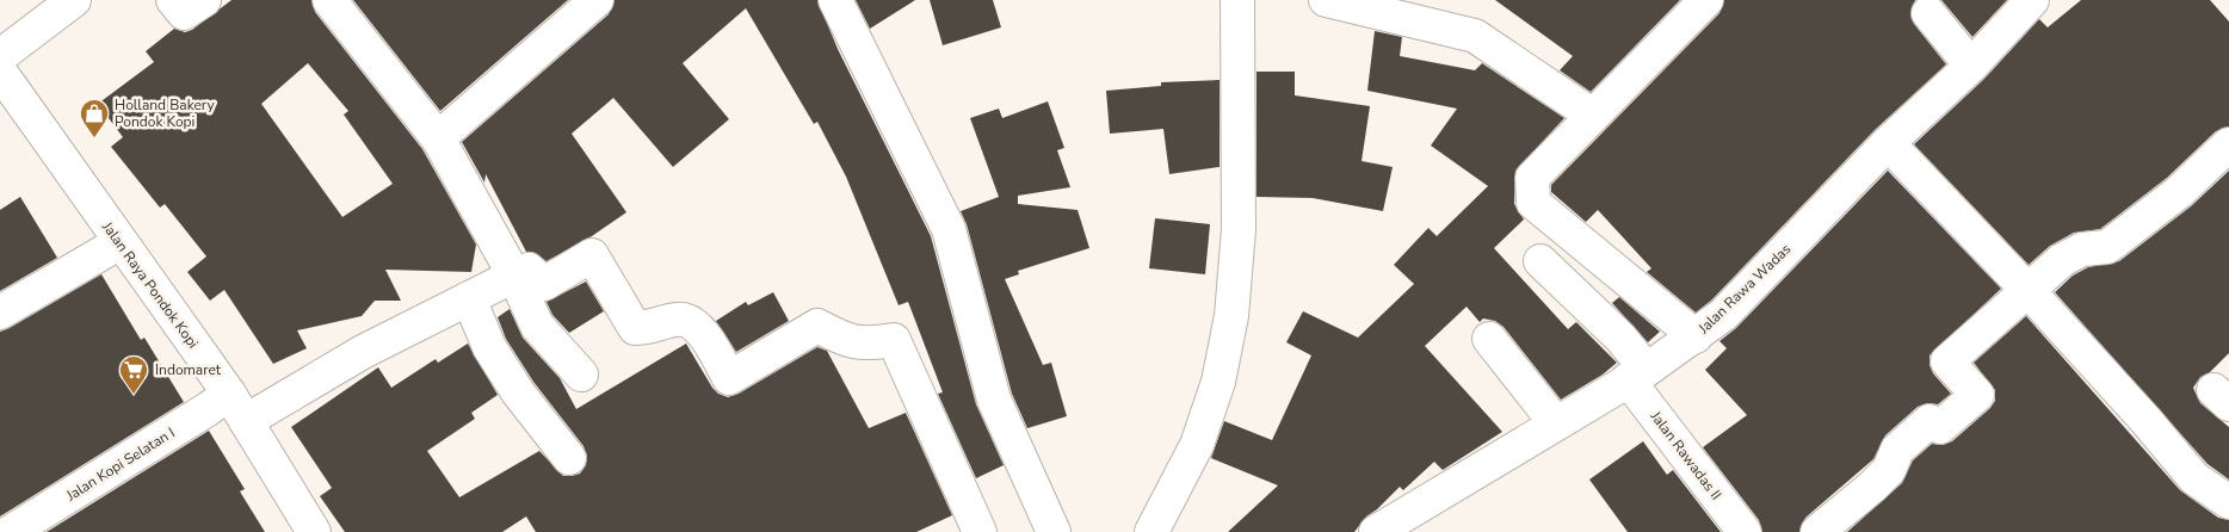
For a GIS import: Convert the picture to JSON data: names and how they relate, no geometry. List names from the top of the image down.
{
  "streets": {
    "street": [
      "Jalan Raya Pondok Kopi",
      "Jalan Rawa Wadas",
      "Jalan Rawadas II",
      "Jalan Kopi Selatan I"
    ]
  },
  "crossings": [
    ["Jalan Raya Pondok Kopi", "Jalan Kopi Selatan I"],
    ["Jalan Rawa Wadas", "Jalan Rawadas II"]
  ],
  "places": {
    "shop": ["Holland Bakery Pondok Kopi"],
    "supermarket": ["Indomaret"]
  }
}
